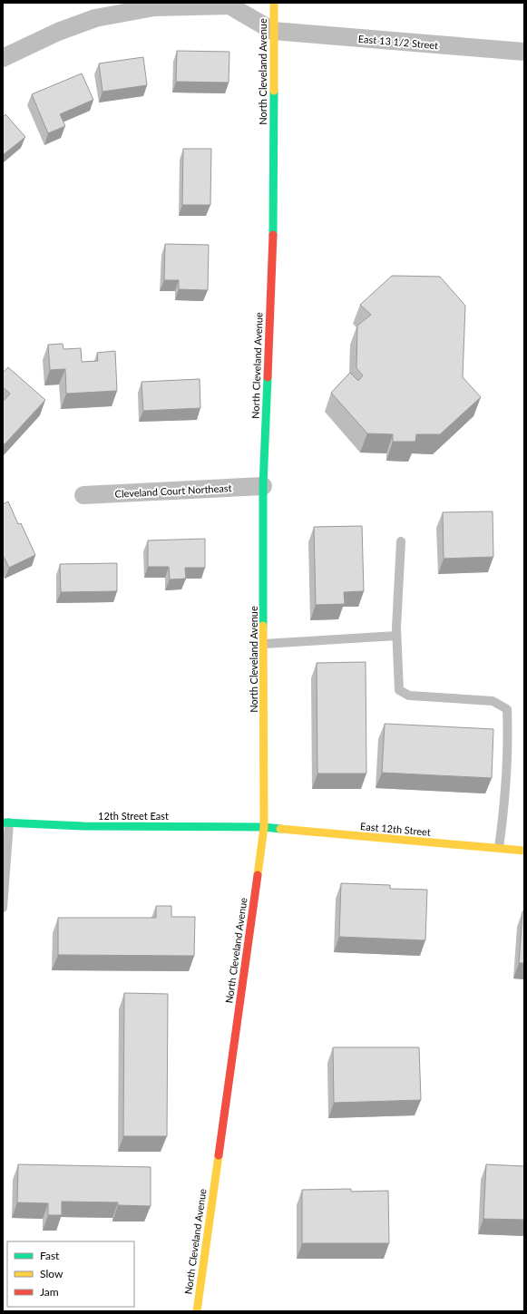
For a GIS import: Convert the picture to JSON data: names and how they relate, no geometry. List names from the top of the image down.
{
  "streets": {
    "street": [
      "East 13 1/2 Street",
      "North Cleveland Avenue",
      "Cleveland Court Northeast",
      "12th Street East",
      "East 12th Street"
    ]
  },
  "crossings": [
    ["East 13 1/2 Street", "North Cleveland Avenue"],
    ["North Cleveland Avenue", "Cleveland Court Northeast"],
    ["North Cleveland Avenue", "12th Street East"],
    ["North Cleveland Avenue", "East 12th Street"],
    ["12th Street East", "East 12th Street"]
  ],
  "legend": ["Fast", "Slow", "Jam"]
}
